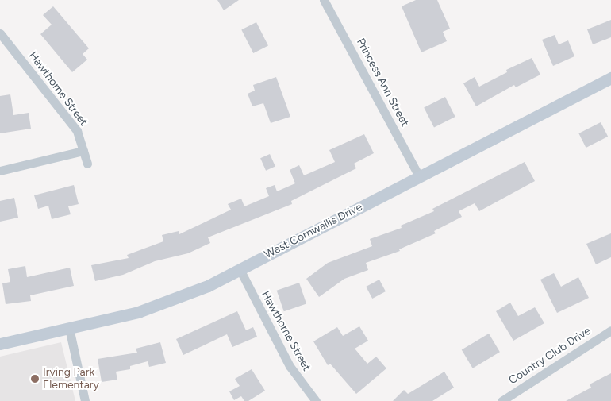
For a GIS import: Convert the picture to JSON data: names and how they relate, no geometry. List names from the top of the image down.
{
  "streets": {
    "street": [
      "Princess Ann Street",
      "Hawthorne Street",
      "West Cornwallis Drive",
      "Country Club Drive"
    ]
  },
  "crossings": [
    ["Princess Ann Street", "West Cornwallis Drive"],
    ["Hawthorne Street", "West Cornwallis Drive"]
  ],
  "places": ["Irving Park Elementary"]
}
